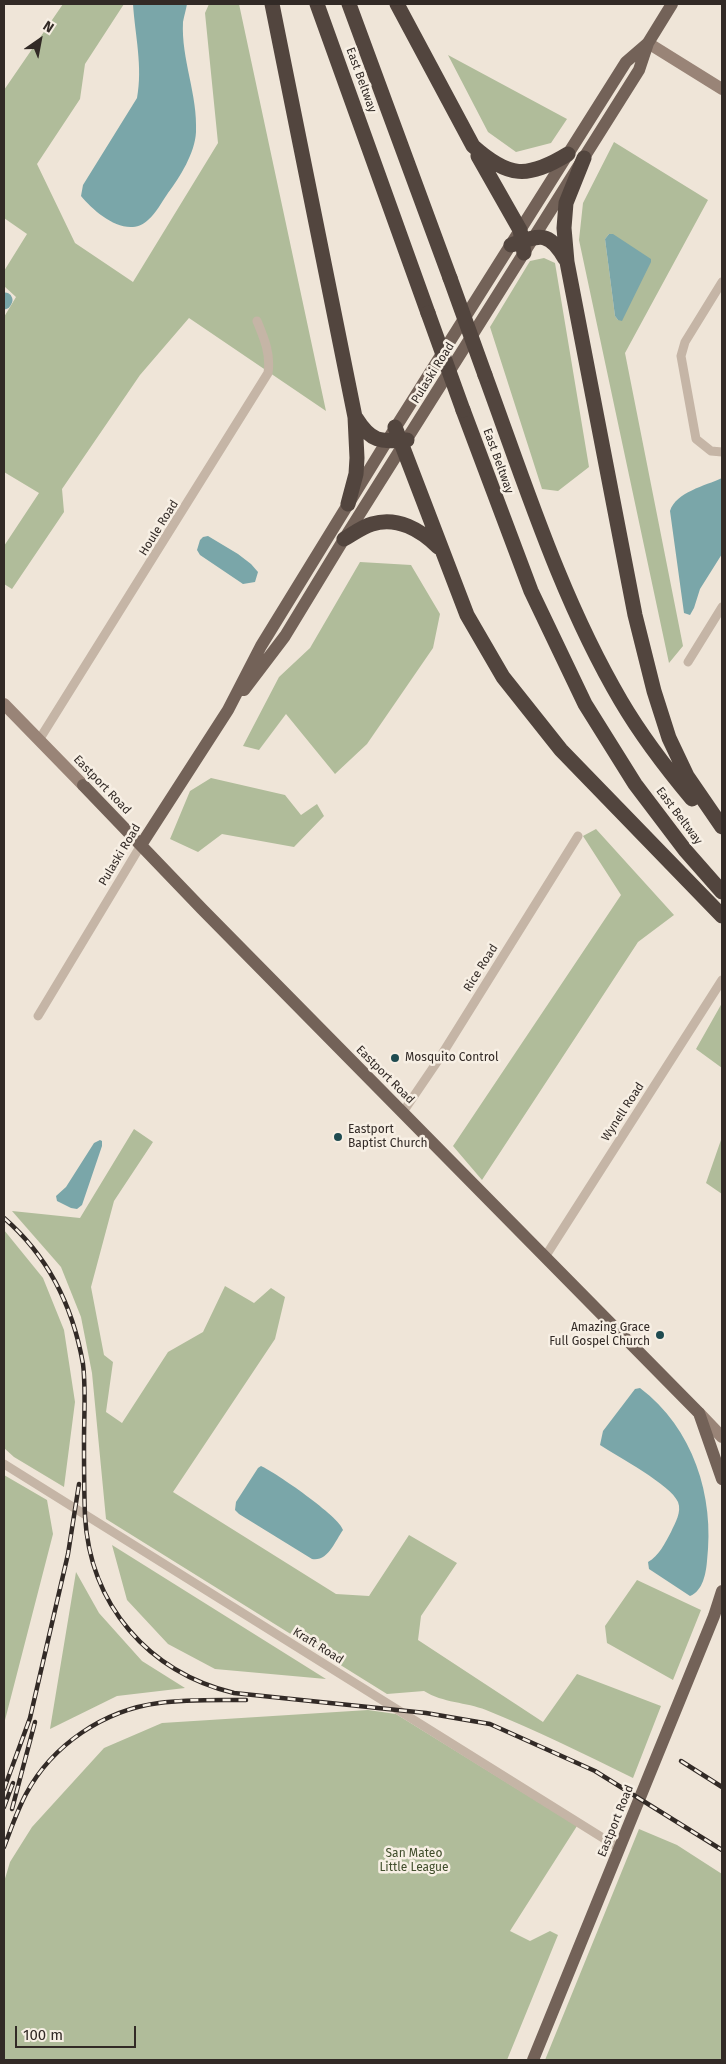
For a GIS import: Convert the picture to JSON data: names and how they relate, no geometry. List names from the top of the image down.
{
  "streets": {
    "highway": ["East Beltway"],
    "main road": ["Pulaski Road", "Eastport Road"],
    "street": [
      "Houle Road",
      "Rice Road",
      "Wynell Road",
      "Kraft Road"
    ]
  },
  "crossings": [
    ["Pulaski Road", "Eastport Road"],
    ["Houle Road", "Eastport Road"],
    ["Eastport Road", "Rice Road"],
    ["Eastport Road", "Wynell Road"],
    ["Eastport Road", "Kraft Road"]
  ],
  "parks": ["San Mateo Little League"],
  "places": ["Mosquito Control", "Eastport Baptist Church", "Amazing Grace Full Gospel Church"],
  "scale_bar": "100 m",
  "north": "top right"
}
